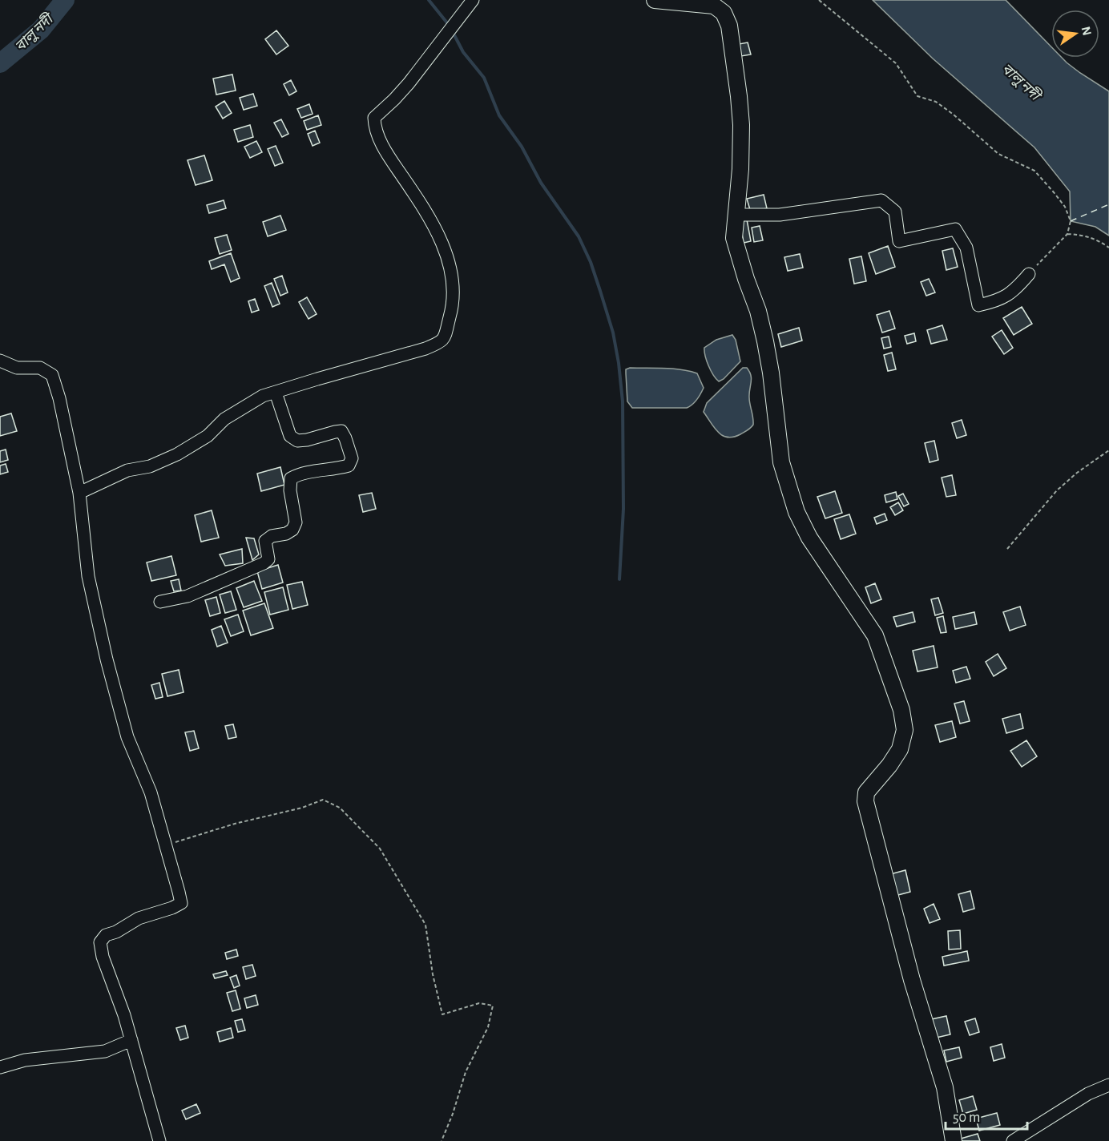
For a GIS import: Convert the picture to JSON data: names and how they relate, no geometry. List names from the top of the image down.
{
  "water": ["বালু নদী"],
  "scale_bar": "50 m",
  "north": "right"
}
